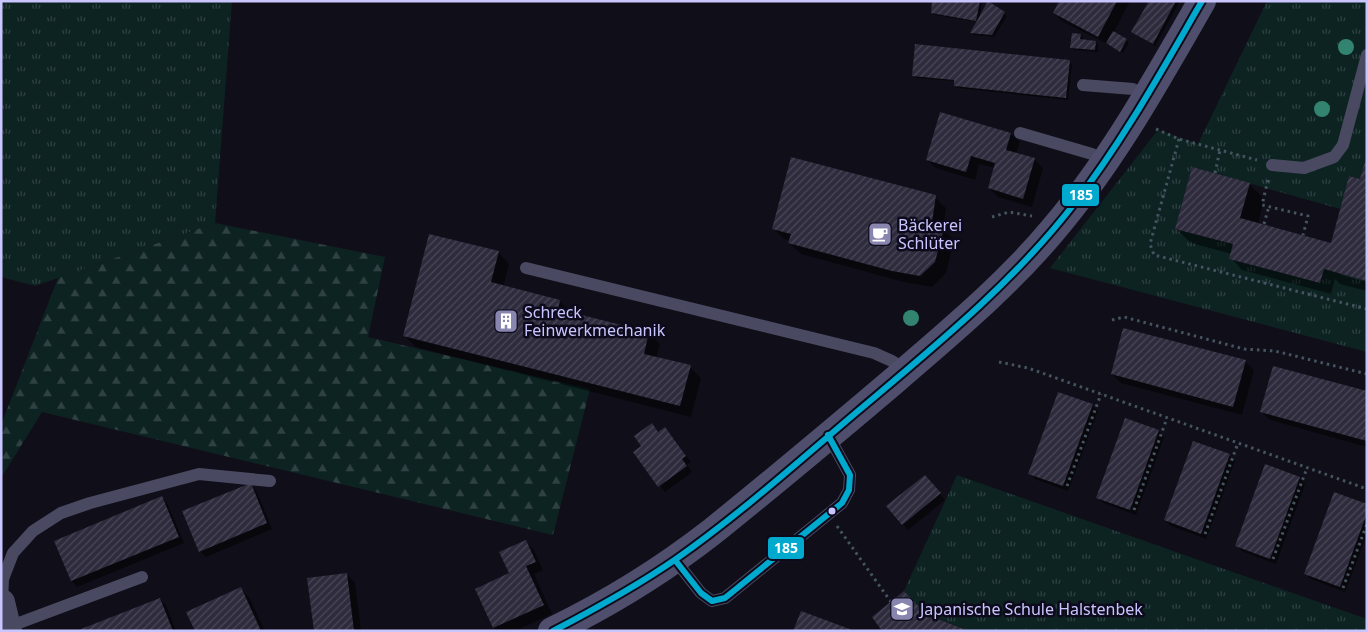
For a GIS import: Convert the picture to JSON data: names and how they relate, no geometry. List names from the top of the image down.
{
  "places": {
    "cafe": ["Bäckerei Schlüter"],
    "building": ["Schreck Feinwerkmechanik"],
    "school or university": ["Japanische Schule Halstenbek"]
  },
  "lines": ["transit line 185"]
}
